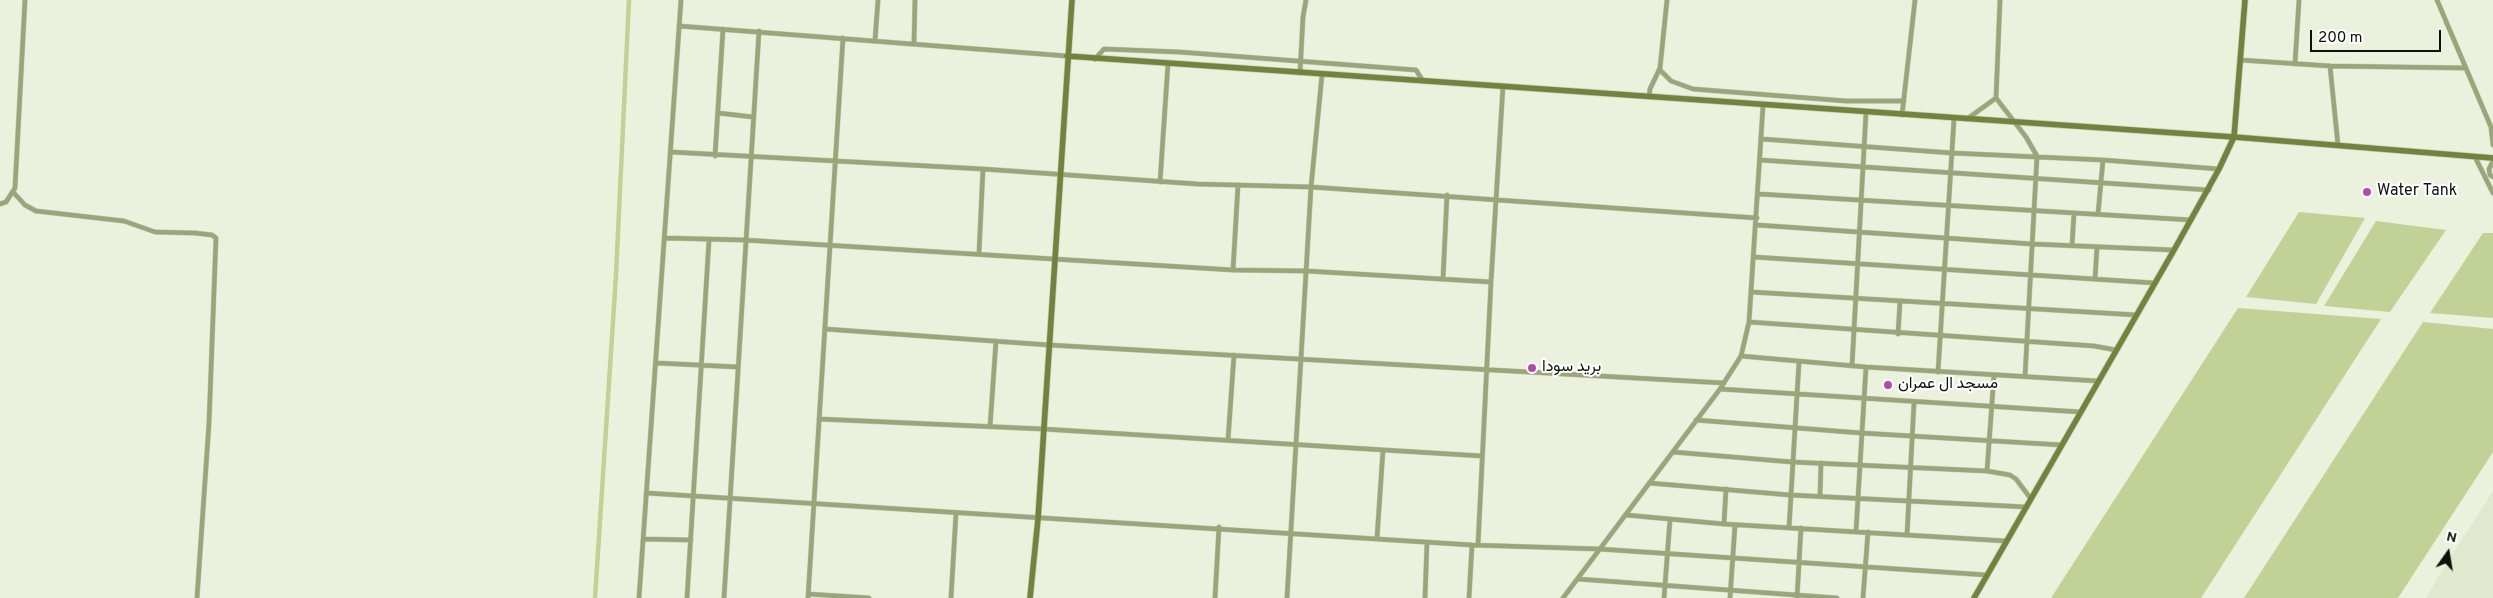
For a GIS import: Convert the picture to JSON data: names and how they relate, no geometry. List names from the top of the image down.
{
  "places": ["Water Tank", "بريد سودا", "مسجد ال عمران"],
  "scale_bar": "200 m",
  "north": "top"
}
